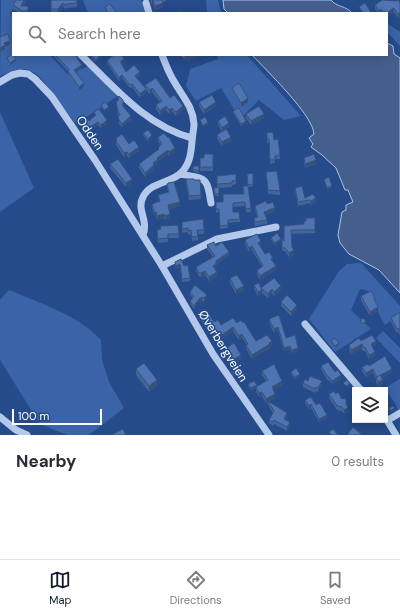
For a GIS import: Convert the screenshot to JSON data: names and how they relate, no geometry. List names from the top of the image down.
{
  "streets": {
    "street": ["Odden", "Øverbergveien"]
  },
  "crossings": [
    ["Odden", "Øverbergveien"]
  ],
  "scale_bar": "100 m",
  "page": {
    "search": "Search here",
    "scale": "100 m",
    "heading": ["Nearby", "0 results"],
    "nav": ["Map", "Directions", "Saved"]
  }
}
